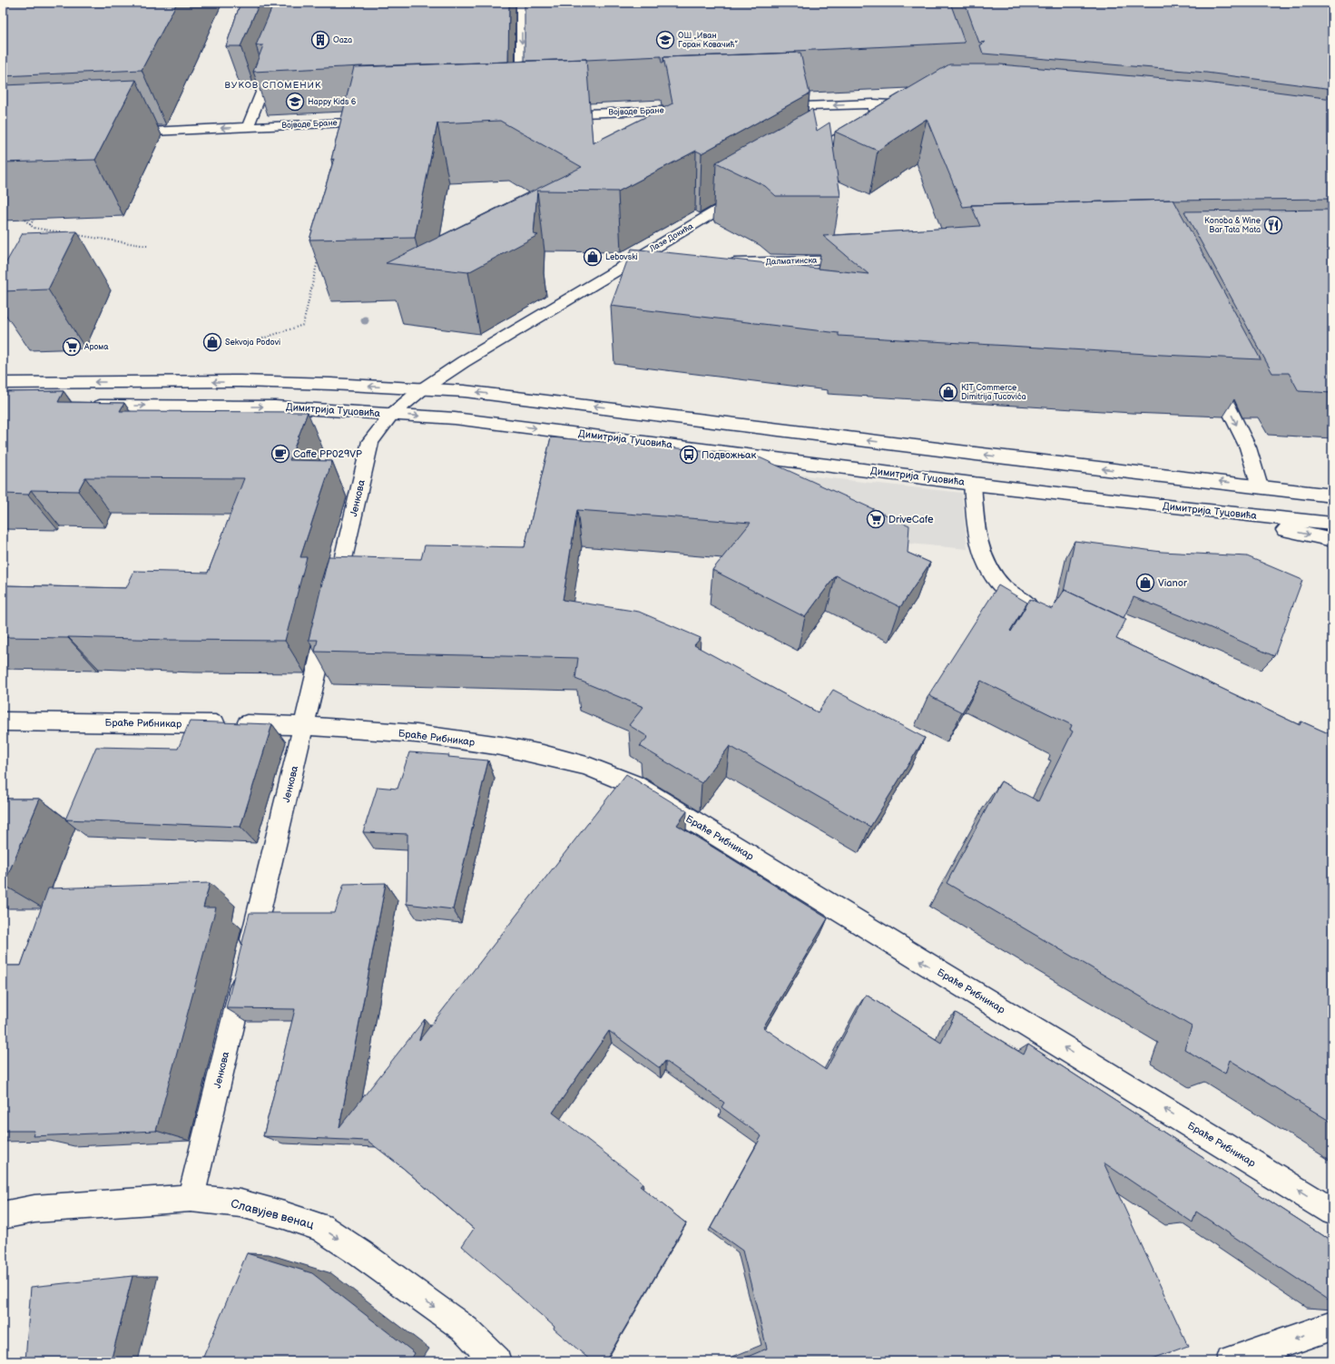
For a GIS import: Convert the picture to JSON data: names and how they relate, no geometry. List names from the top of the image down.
{
  "streets": {
    "street": [
      "Војводе Бране",
      "Лазе Докића",
      "Далматинска",
      "Димитрија Туцовића",
      "Јенкова",
      "Браће Рибникар",
      "Славујев венац"
    ]
  },
  "crossings": [
    ["Лазе Докића", "Јенкова"],
    ["Димитрија Туцовића", "Јенкова"],
    ["Јенкова", "Браће Рибникар"],
    ["Јенкова", "Славујев венац"]
  ],
  "one_way": ["Браће Рибникар", "Славујев венац"],
  "districts": ["ВУКОВ СПОМЕНИК"],
  "places": {
    "building": ["Oaza"],
    "school or university": ["ОШ „Иван Горан Ковачић”", "Happy Kids 6"],
    "restaurant": ["Konoba & Wine Bar Tata Mata"],
    "shop": [
      "Lebovski",
      "Sekvoja Podovi",
      "KIT Commerce Dimitrija Tucovića",
      "Vianor"
    ],
    "supermarket": ["Арома", "DriveCafe"],
    "cafe": ["Caffe PP029VP"],
    "bus stop": ["Подвожњак"]
  }
}
